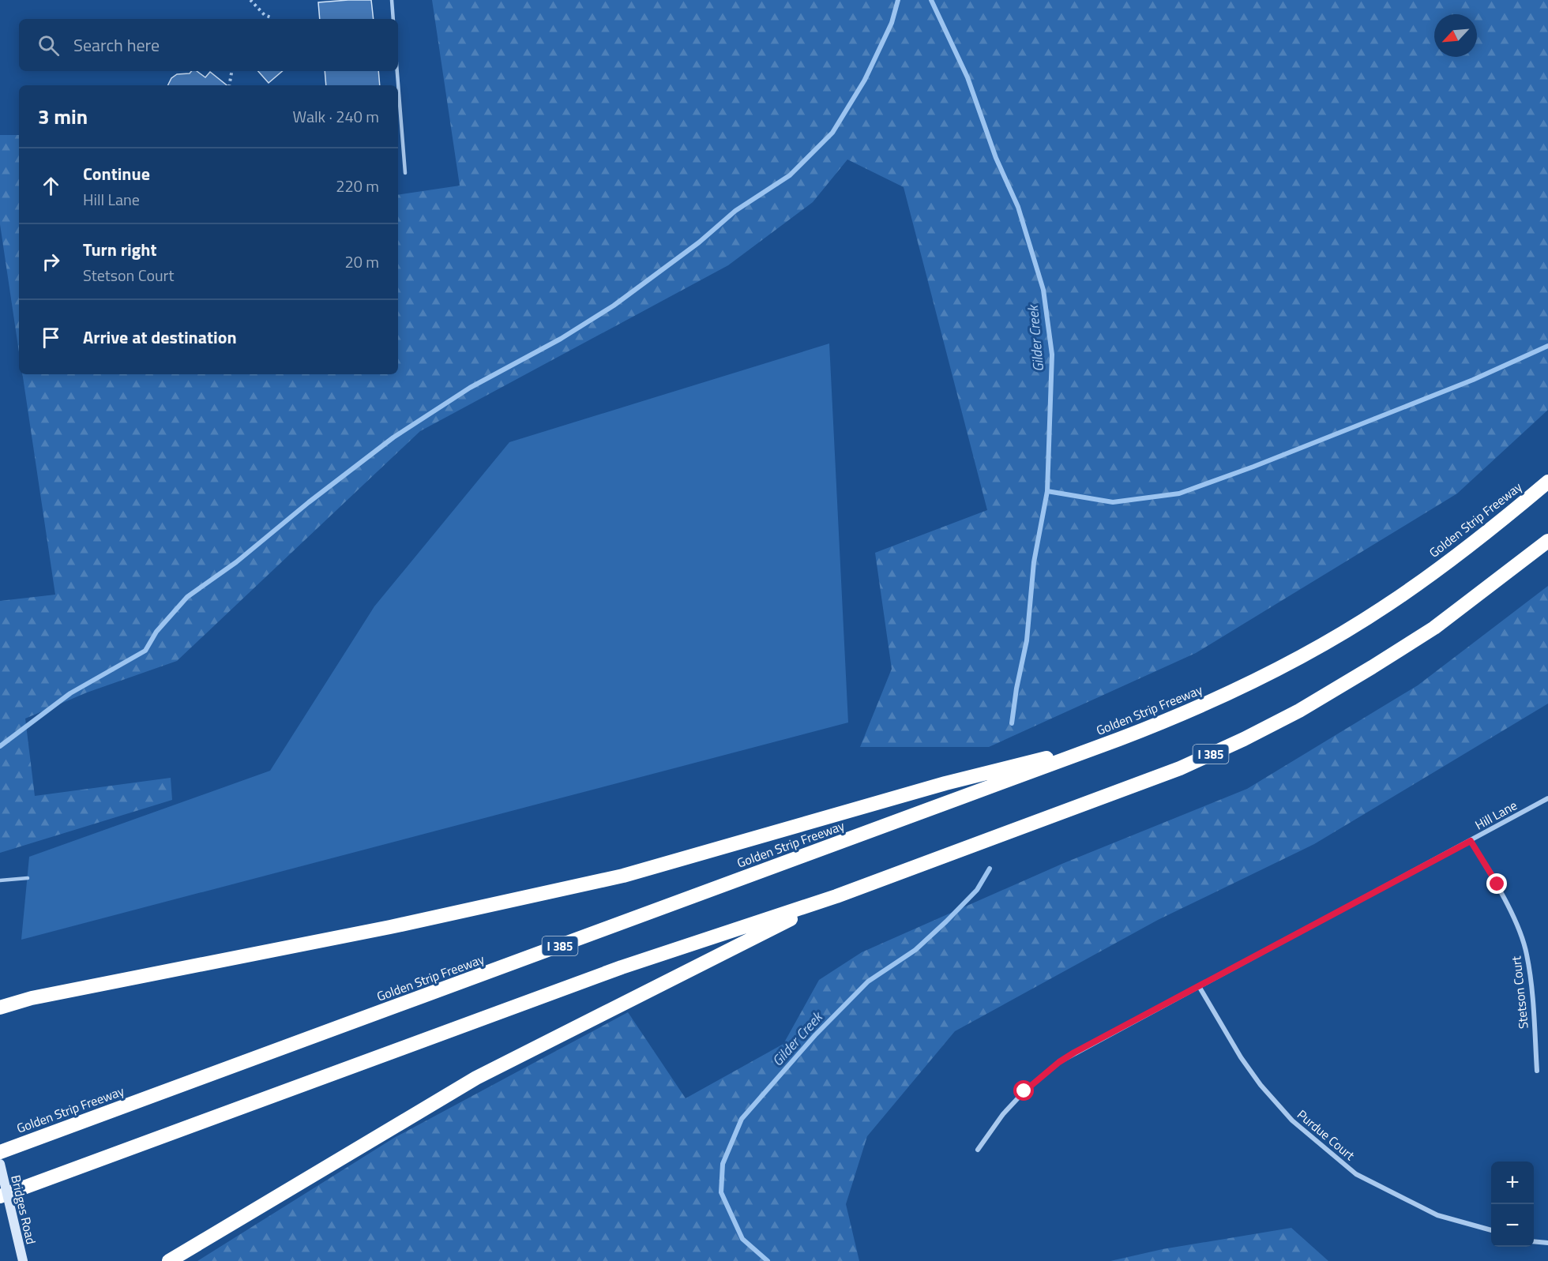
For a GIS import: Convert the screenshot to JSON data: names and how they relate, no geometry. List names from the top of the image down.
{
  "streets": {
    "highway": ["Golden Strip Freeway", "I 385"],
    "main road": ["Bridges Road"],
    "street": ["Hill Lane", "Stetson Court", "Purdue Court"]
  },
  "crossings": [
    ["Hill Lane", "Stetson Court"],
    ["Hill Lane", "Purdue Court"]
  ],
  "water": ["Gilder Creek"],
  "north": "bottom left",
  "page": {
    "search": "Search here",
    "heading": ["3 min", "Walk · 240 m"],
    "list": [
      ["Continue", "Hill Lane", "220 m"],
      ["Turn right", "Stetson Court", "20 m"],
      "Arrive at destination"
    ],
    "map_buttons": ["+", "−"]
  }
}
